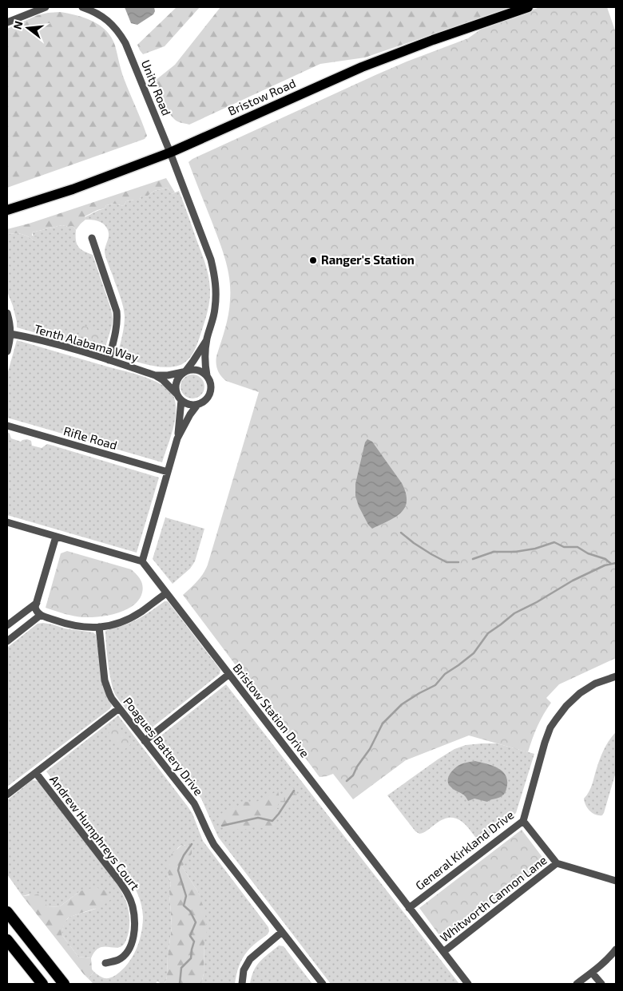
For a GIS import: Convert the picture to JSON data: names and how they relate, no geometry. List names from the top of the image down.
{
  "streets": {
    "main road": ["Bristow Road"],
    "street": [
      "Unity Road",
      "Tenth Alabama Way",
      "Rifle Road",
      "Bristow Station Drive",
      "Poagues Battery Drive",
      "Andrew Humphreys Court",
      "General Kirkland Drive",
      "Whitworth Cannon Lane"
    ]
  },
  "crossings": [
    ["Unity Road", "Bristow Road"],
    ["Bristow Station Drive", "General Kirkland Drive"],
    ["Bristow Station Drive", "Whitworth Cannon Lane"]
  ],
  "places": ["Ranger's Station"],
  "north": "left"
}
